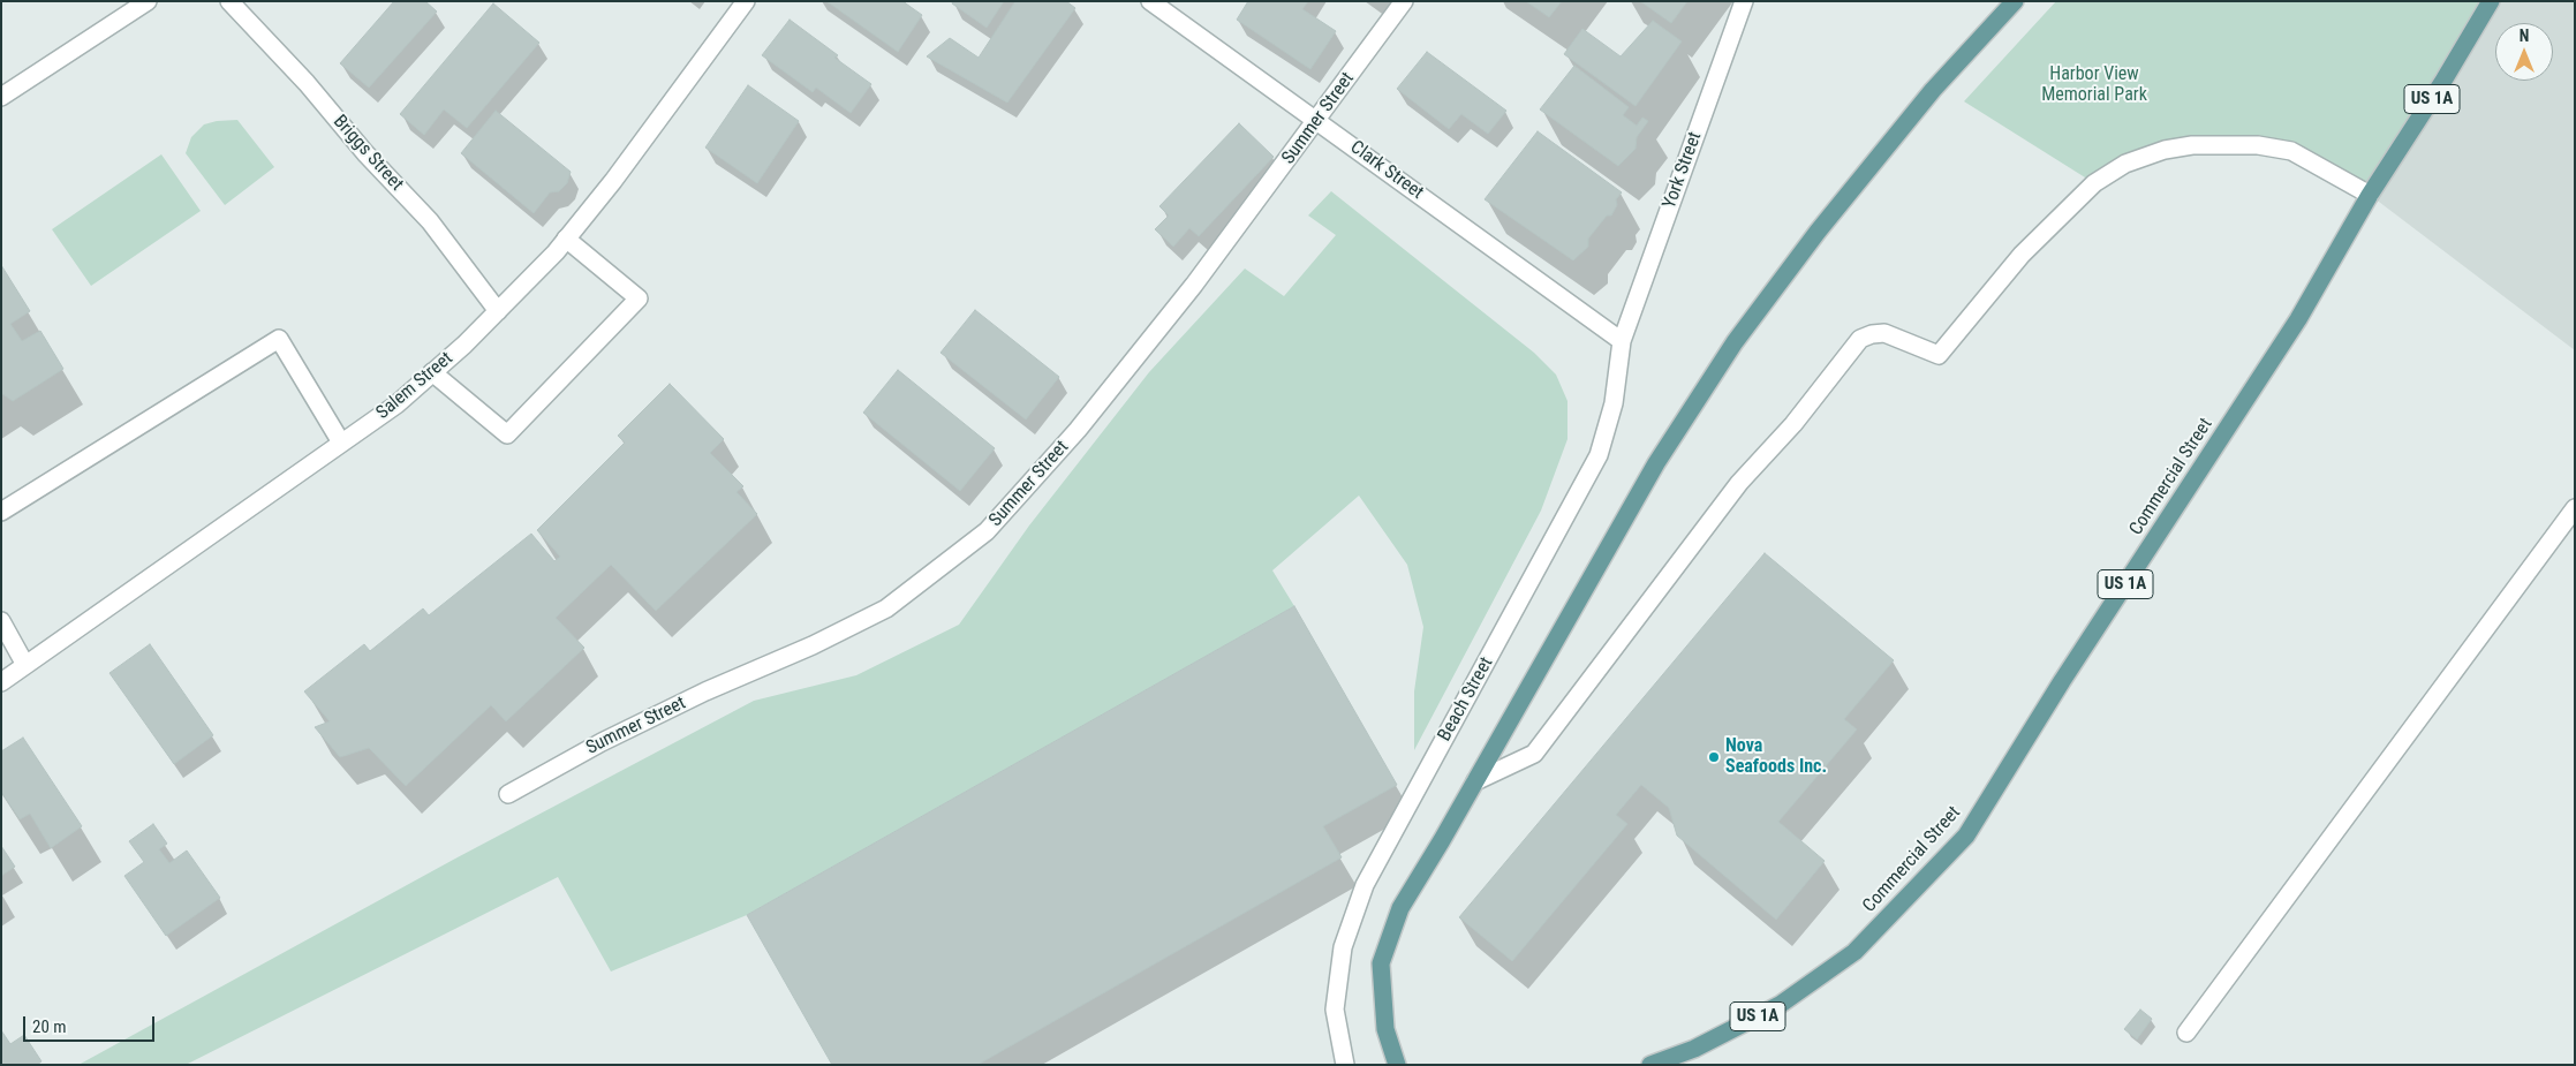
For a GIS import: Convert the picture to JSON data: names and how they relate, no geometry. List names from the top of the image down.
{
  "streets": {
    "main road": ["US 1A", "Commercial Street"],
    "street": [
      "Summer Street",
      "Briggs Street",
      "Clark Street",
      "York Street",
      "Salem Street",
      "Beach Street"
    ]
  },
  "crossings": [
    ["Summer Street", "Clark Street"],
    ["Briggs Street", "Salem Street"],
    ["Clark Street", "York Street"],
    ["Clark Street", "Beach Street"],
    ["York Street", "Beach Street"]
  ],
  "parks": ["Harbor View Memorial Park"],
  "places": ["Nova Seafoods Inc."],
  "scale_bar": "20 m",
  "north": "top"
}
